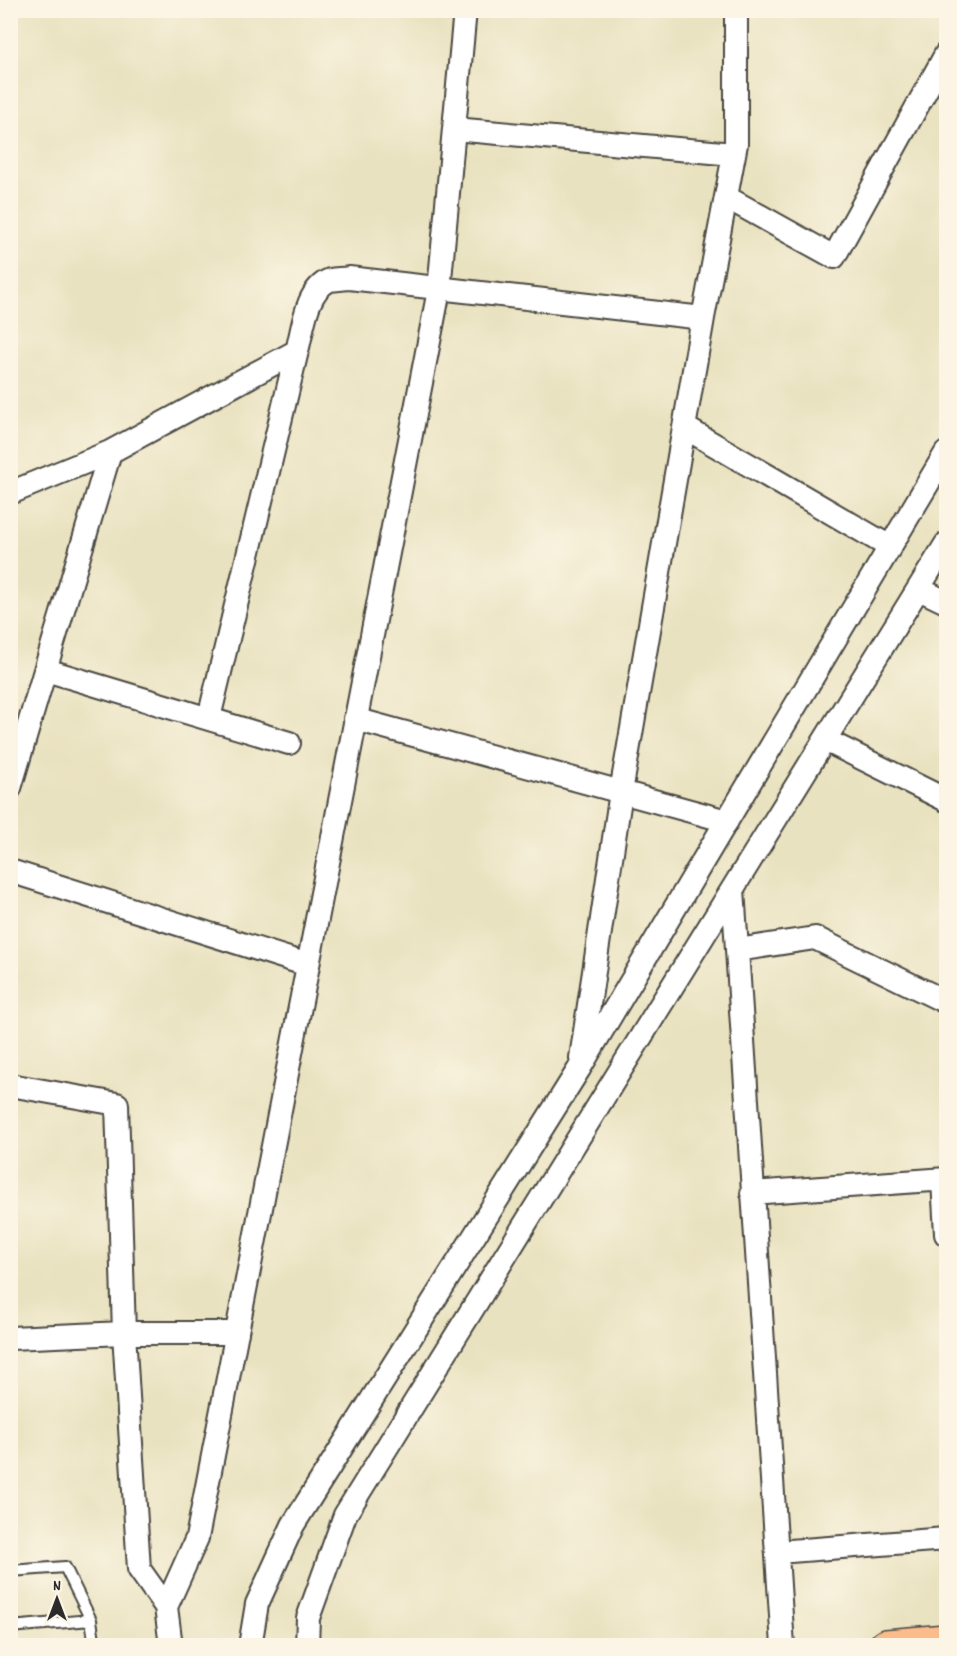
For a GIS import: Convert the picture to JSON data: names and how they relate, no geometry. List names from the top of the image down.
{
  "north": "top"
}
